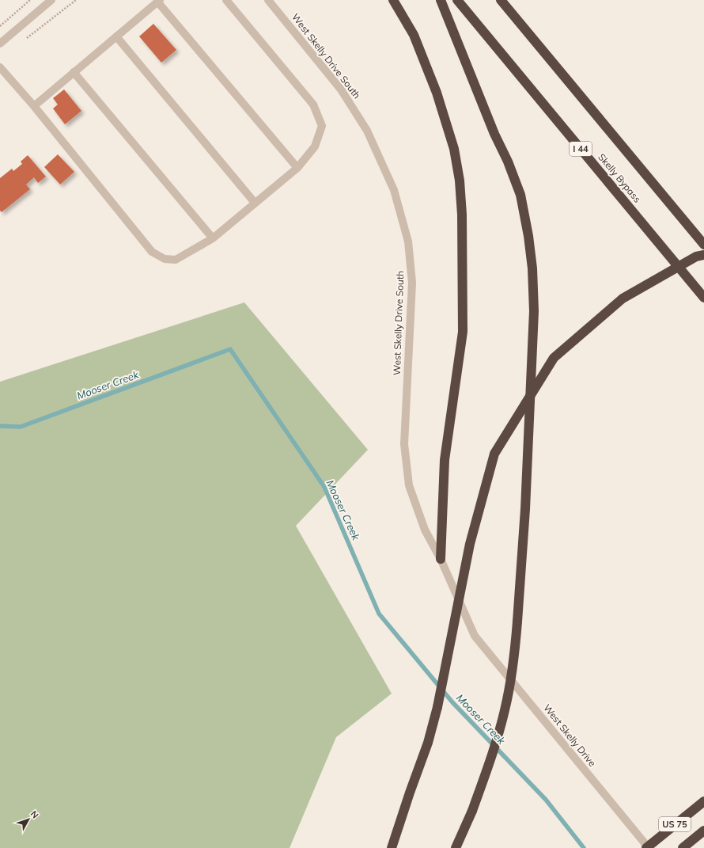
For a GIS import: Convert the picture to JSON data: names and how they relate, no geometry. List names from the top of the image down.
{
  "streets": {
    "highway": ["I 44", "Skelly Bypass", "US 75"],
    "street": ["West Skelly Drive South", "West Skelly Drive"]
  },
  "crossings": [
    ["West Skelly Drive South", "West Skelly Drive"],
    ["West Skelly Drive", "US 75"]
  ],
  "water": ["Mooser Creek"],
  "north": "top right"
}
